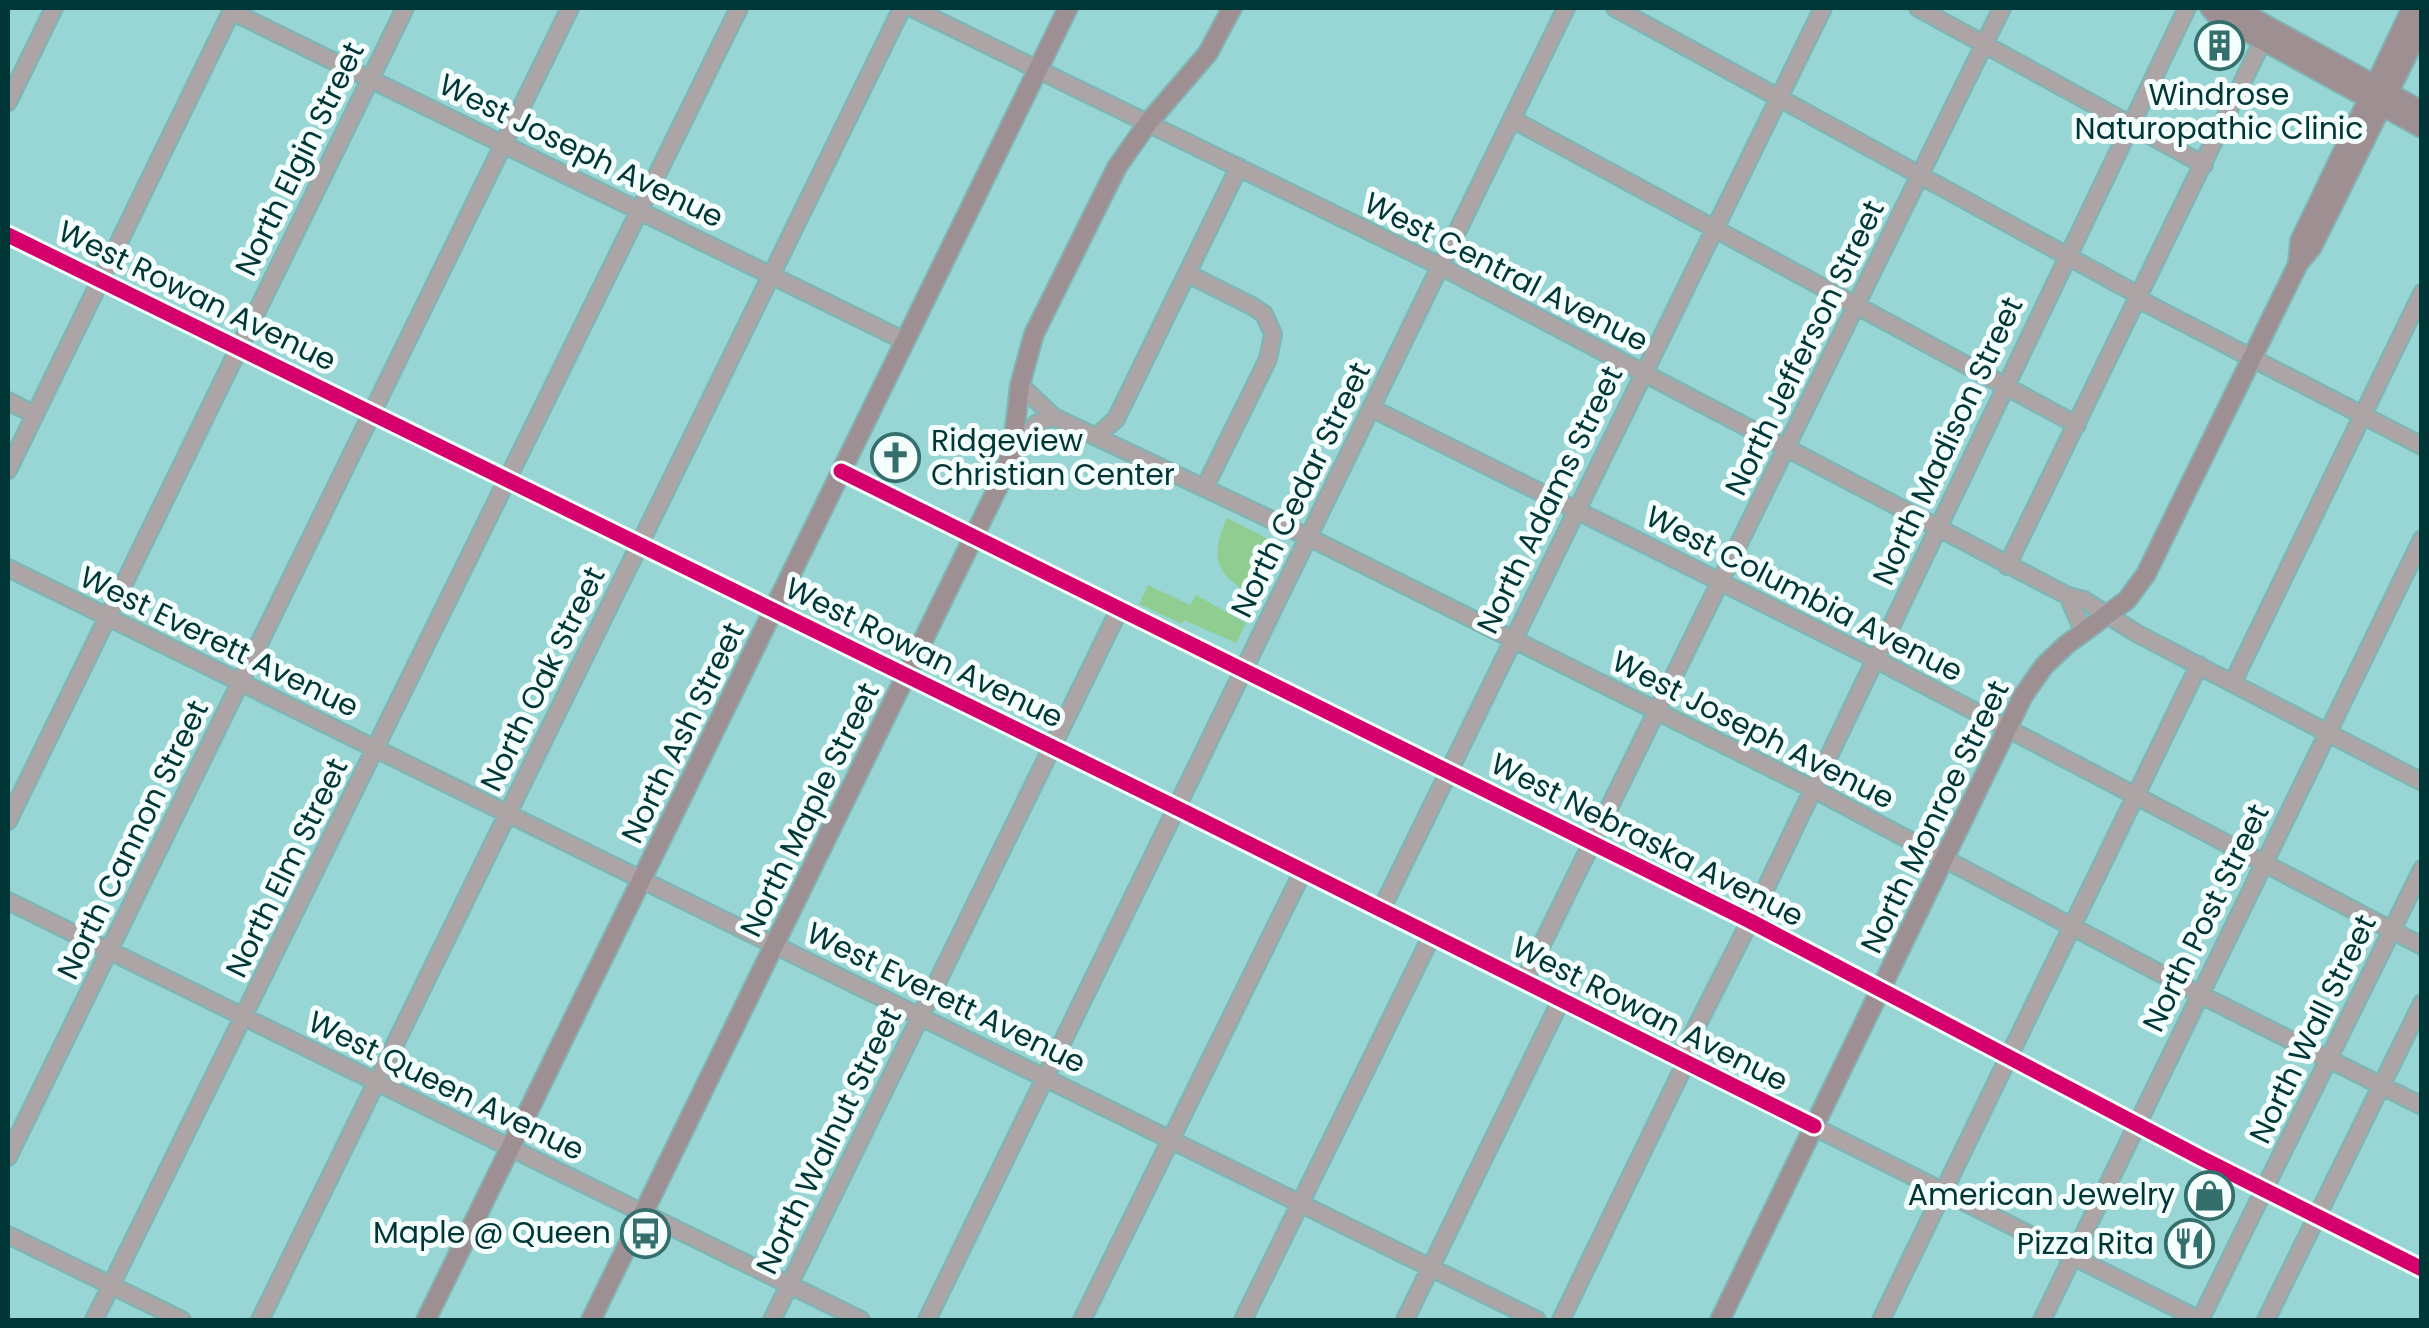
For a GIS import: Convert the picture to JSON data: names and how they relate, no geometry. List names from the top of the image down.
{
  "streets": {
    "main road": ["North Ash Street", "North Maple Street", "North Monroe Street"],
    "street": [
      "West Joseph Avenue",
      "North Elgin Street",
      "West Central Avenue",
      "West Rowan Avenue",
      "North Jefferson Street",
      "North Madison Street",
      "North Cedar Street",
      "North Adams Street",
      "West Columbia Avenue",
      "West Everett Avenue",
      "North Oak Street",
      "North Cannon Street",
      "West Nebraska Avenue",
      "North Elm Street",
      "North Post Street",
      "North Wall Street",
      "West Queen Avenue",
      "North Walnut Street"
    ]
  },
  "crossings": [
    ["West Joseph Avenue", "North Elgin Street"],
    ["West Joseph Avenue", "North Jefferson Street"],
    ["West Joseph Avenue", "North Madison Street"],
    ["West Joseph Avenue", "North Cedar Street"],
    ["West Joseph Avenue", "North Adams Street"],
    ["West Joseph Avenue", "North Oak Street"],
    ["West Joseph Avenue", "North Ash Street"],
    ["West Joseph Avenue", "North Maple Street"],
    ["West Joseph Avenue", "North Monroe Street"],
    ["West Joseph Avenue", "North Cannon Street"],
    ["West Joseph Avenue", "North Elm Street"],
    ["West Joseph Avenue", "North Post Street"],
    ["West Joseph Avenue", "North Wall Street"],
    ["North Elgin Street", "West Rowan Avenue"],
    ["North Elgin Street", "West Everett Avenue"],
    ["West Central Avenue", "North Jefferson Street"],
    ["West Central Avenue", "North Madison Street"],
    ["West Central Avenue", "North Cedar Street"],
    ["West Central Avenue", "North Adams Street"],
    ["West Central Avenue", "North Ash Street"],
    ["West Central Avenue", "North Maple Street"],
    ["West Central Avenue", "North Monroe Street"],
    ["West Central Avenue", "North Post Street"],
    ["West Rowan Avenue", "North Jefferson Street"],
    ["West Rowan Avenue", "North Madison Street"],
    ["West Rowan Avenue", "North Cedar Street"],
    ["West Rowan Avenue", "North Adams Street"],
    ["West Rowan Avenue", "North Oak Street"],
    ["West Rowan Avenue", "North Ash Street"],
    ["West Rowan Avenue", "North Maple Street"],
    ["West Rowan Avenue", "North Monroe Street"],
    ["West Rowan Avenue", "North Cannon Street"],
    ["West Rowan Avenue", "North Elm Street"],
    ["West Rowan Avenue", "North Post Street"],
    ["West Rowan Avenue", "North Wall Street"],
    ["West Rowan Avenue", "North Walnut Street"],
    ["North Jefferson Street", "West Columbia Avenue"],
    ["North Jefferson Street", "West Nebraska Avenue"],
    ["North Madison Street", "West Columbia Avenue"],
    ["North Madison Street", "West Nebraska Avenue"],
    ["North Cedar Street", "West Columbia Avenue"],
    ["North Cedar Street", "West Everett Avenue"],
    ["North Cedar Street", "West Nebraska Avenue"],
    ["North Adams Street", "West Columbia Avenue"],
    ["North Adams Street", "West Nebraska Avenue"],
    ["West Columbia Avenue", "North Monroe Street"],
    ["West Columbia Avenue", "North Post Street"],
    ["West Columbia Avenue", "North Wall Street"],
    ["West Everett Avenue", "North Oak Street"],
    ["West Everett Avenue", "North Ash Street"],
    ["West Everett Avenue", "North Maple Street"],
    ["West Everett Avenue", "North Cannon Street"],
    ["West Everett Avenue", "North Elm Street"],
    ["West Everett Avenue", "North Walnut Street"],
    ["North Oak Street", "West Queen Avenue"],
    ["North Ash Street", "West Nebraska Avenue"],
    ["North Ash Street", "West Queen Avenue"],
    ["North Maple Street", "West Nebraska Avenue"],
    ["North Maple Street", "West Queen Avenue"],
    ["North Monroe Street", "West Nebraska Avenue"],
    ["North Cannon Street", "West Queen Avenue"],
    ["West Nebraska Avenue", "North Post Street"],
    ["West Nebraska Avenue", "North Wall Street"],
    ["West Nebraska Avenue", "North Walnut Street"],
    ["North Elm Street", "West Queen Avenue"],
    ["West Queen Avenue", "North Walnut Street"]
  ],
  "places": {
    "building": ["Windrose Naturopathic Clinic"],
    "church": ["Ridgeview Christian Center"],
    "shop": ["American Jewelry"],
    "bus stop": ["Maple @ Queen"],
    "restaurant": ["Pizza Rita"]
  }
}
